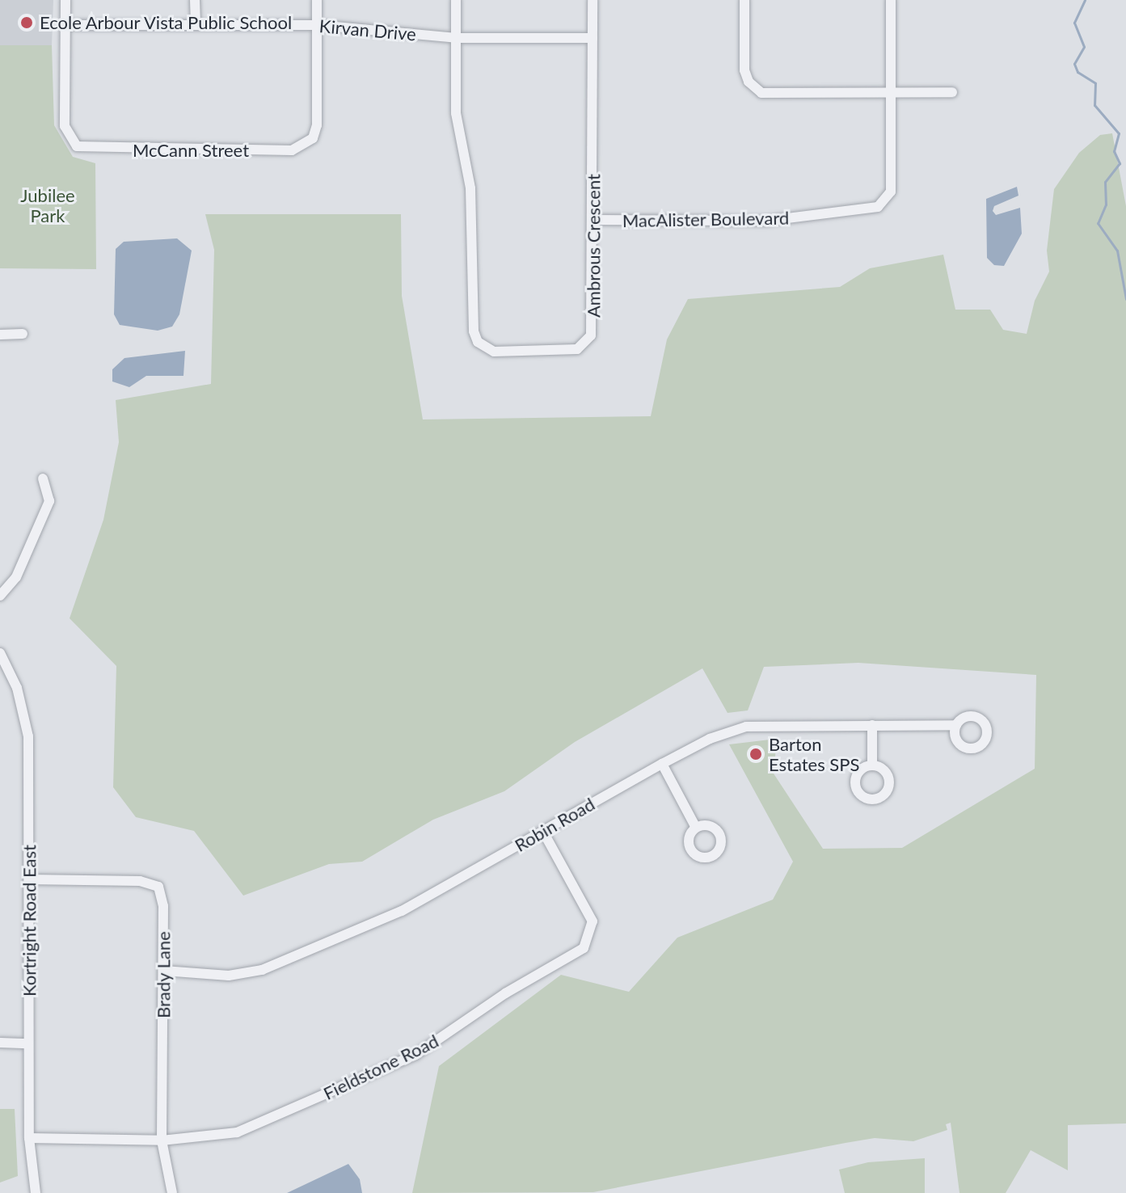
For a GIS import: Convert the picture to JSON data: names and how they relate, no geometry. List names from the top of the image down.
{
  "streets": {
    "street": [
      "Kirvan Drive",
      "McCann Street",
      "MacAlister Boulevard",
      "Ambrous Crescent",
      "Robin Road",
      "Kortright Road East",
      "Brady Lane",
      "Fieldstone Road"
    ]
  },
  "crossings": [
    ["Kirvan Drive", "McCann Street"],
    ["Kirvan Drive", "Ambrous Crescent"],
    ["MacAlister Boulevard", "Ambrous Crescent"],
    ["Robin Road", "Brady Lane"],
    ["Robin Road", "Fieldstone Road"],
    ["Kortright Road East", "Brady Lane"],
    ["Kortright Road East", "Fieldstone Road"],
    ["Brady Lane", "Fieldstone Road"]
  ],
  "parks": ["Jubilee Park"],
  "places": ["Ecole Arbour Vista Public School", "Barton Estates SPS"]
}
